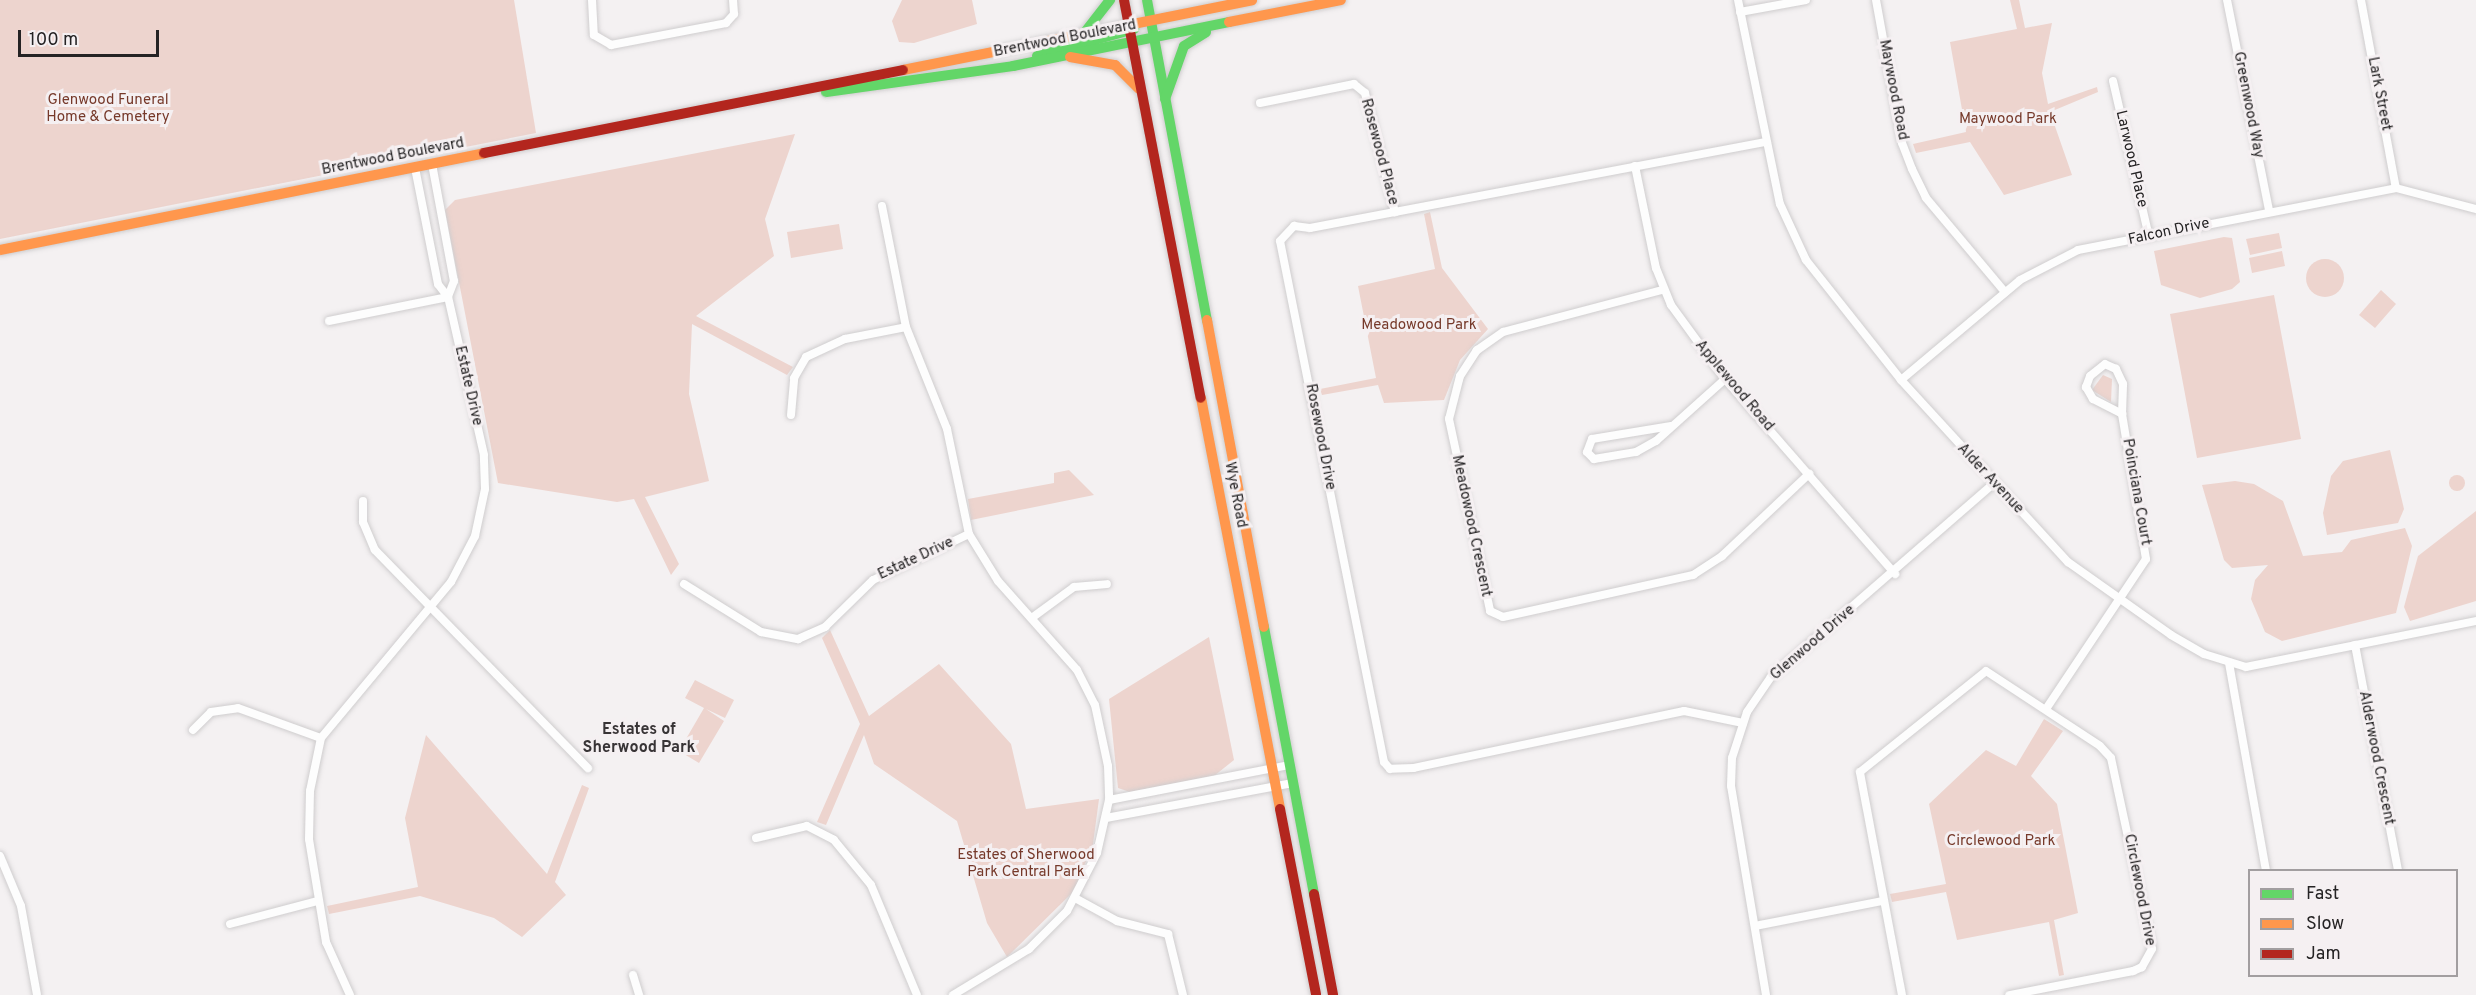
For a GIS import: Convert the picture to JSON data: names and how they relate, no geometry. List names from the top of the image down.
{
  "streets": {
    "main road": ["Brentwood Boulevard", "Wye Road"],
    "street": [
      "Maywood Road",
      "Lark Street",
      "Greenwood Way",
      "Rosewood Place",
      "Larwood Place",
      "Falcon Drive",
      "Estate Drive",
      "Applewood Road",
      "Rosewood Drive",
      "Alder Avenue",
      "Poinciana Court",
      "Meadowood Crescent",
      "Glenwood Drive",
      "Alderwood Crescent",
      "Circlewood Drive"
    ]
  },
  "crossings": [
    ["Brentwood Boulevard", "Estate Drive"],
    ["Brentwood Boulevard", "Wye Road"],
    ["Maywood Road", "Falcon Drive"],
    ["Lark Street", "Falcon Drive"],
    ["Greenwood Way", "Falcon Drive"],
    ["Rosewood Place", "Rosewood Drive"],
    ["Larwood Place", "Falcon Drive"],
    ["Falcon Drive", "Alder Avenue"],
    ["Applewood Road", "Rosewood Drive"],
    ["Applewood Road", "Meadowood Crescent"],
    ["Applewood Road", "Glenwood Drive"],
    ["Rosewood Drive", "Alder Avenue"],
    ["Rosewood Drive", "Glenwood Drive"],
    ["Alder Avenue", "Poinciana Court"],
    ["Alder Avenue", "Glenwood Drive"],
    ["Alder Avenue", "Alderwood Crescent"]
  ],
  "districts": ["Estates of Sherwood Park"],
  "parks": [
    "Glenwood Funeral Home & Cemetery",
    "Maywood Park",
    "Meadowood Park",
    "Circlewood Park",
    "Estates of Sherwood Park Central Park"
  ],
  "legend": ["Fast", "Slow", "Jam"],
  "scale_bar": "100 m"
}
